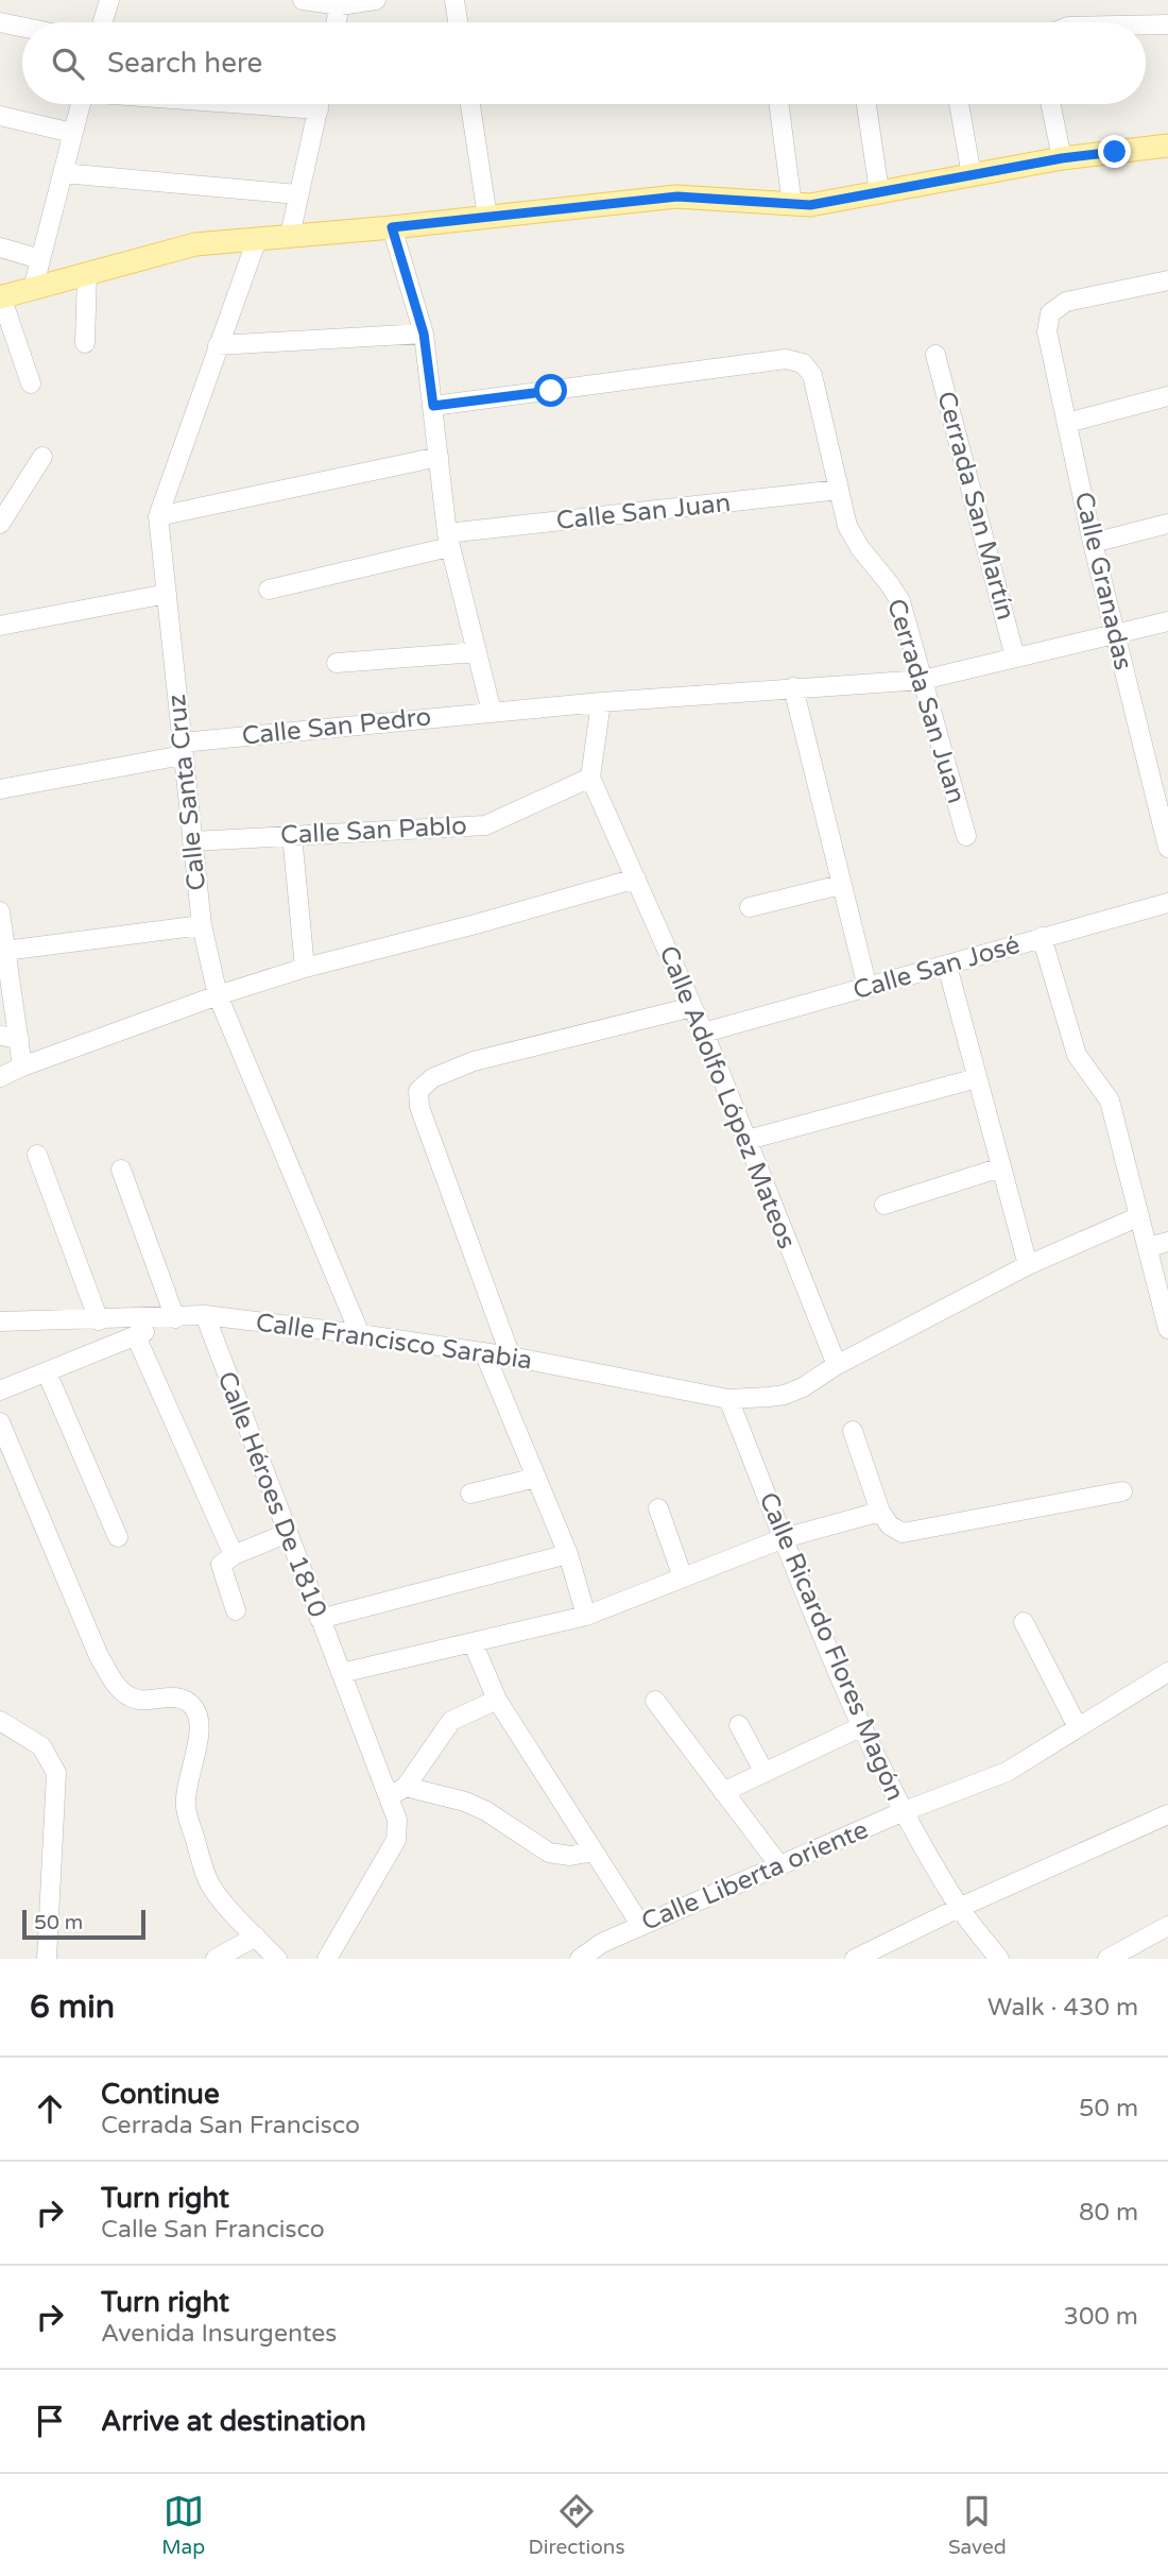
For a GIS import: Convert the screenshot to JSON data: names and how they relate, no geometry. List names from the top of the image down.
{
  "streets": {
    "street": [
      "Cerrada San Martín",
      "Calle San Juan",
      "Calle Granadas",
      "Cerrada San Juan",
      "Calle San Pedro",
      "Calle Santa Cruz",
      "Calle San Pablo",
      "Calle San José",
      "Calle Adolfo López Mateos",
      "Calle Francisco Sarabia",
      "Calle Héroes De 1810",
      "Calle Ricardo Flores Magón",
      "Calle Liberta oriente"
    ]
  },
  "crossings": [
    ["Calle San Juan", "Cerrada San Juan"],
    ["Cerrada San Juan", "Calle San Pedro"],
    ["Calle San Pedro", "Calle Santa Cruz"],
    ["Calle Santa Cruz", "Calle San Pablo"],
    ["Calle Santa Cruz", "Calle Francisco Sarabia"],
    ["Calle San Pablo", "Calle Adolfo López Mateos"],
    ["Calle San José", "Calle Adolfo López Mateos"],
    ["Calle Adolfo López Mateos", "Calle Francisco Sarabia"],
    ["Calle Francisco Sarabia", "Calle Héroes De 1810"],
    ["Calle Francisco Sarabia", "Calle Ricardo Flores Magón"],
    ["Calle Ricardo Flores Magón", "Calle Liberta oriente"]
  ],
  "scale_bar": "50 m",
  "page": {
    "search": "Search here",
    "scale": "50 m",
    "heading": ["6 min", "Walk · 430 m"],
    "list": [
      ["Continue", "Cerrada San Francisco", "50 m"],
      ["Turn right", "Calle San Francisco", "80 m"],
      ["Turn right", "Avenida Insurgentes", "300 m"],
      "Arrive at destination"
    ],
    "nav": ["Map", "Directions", "Saved"]
  }
}
